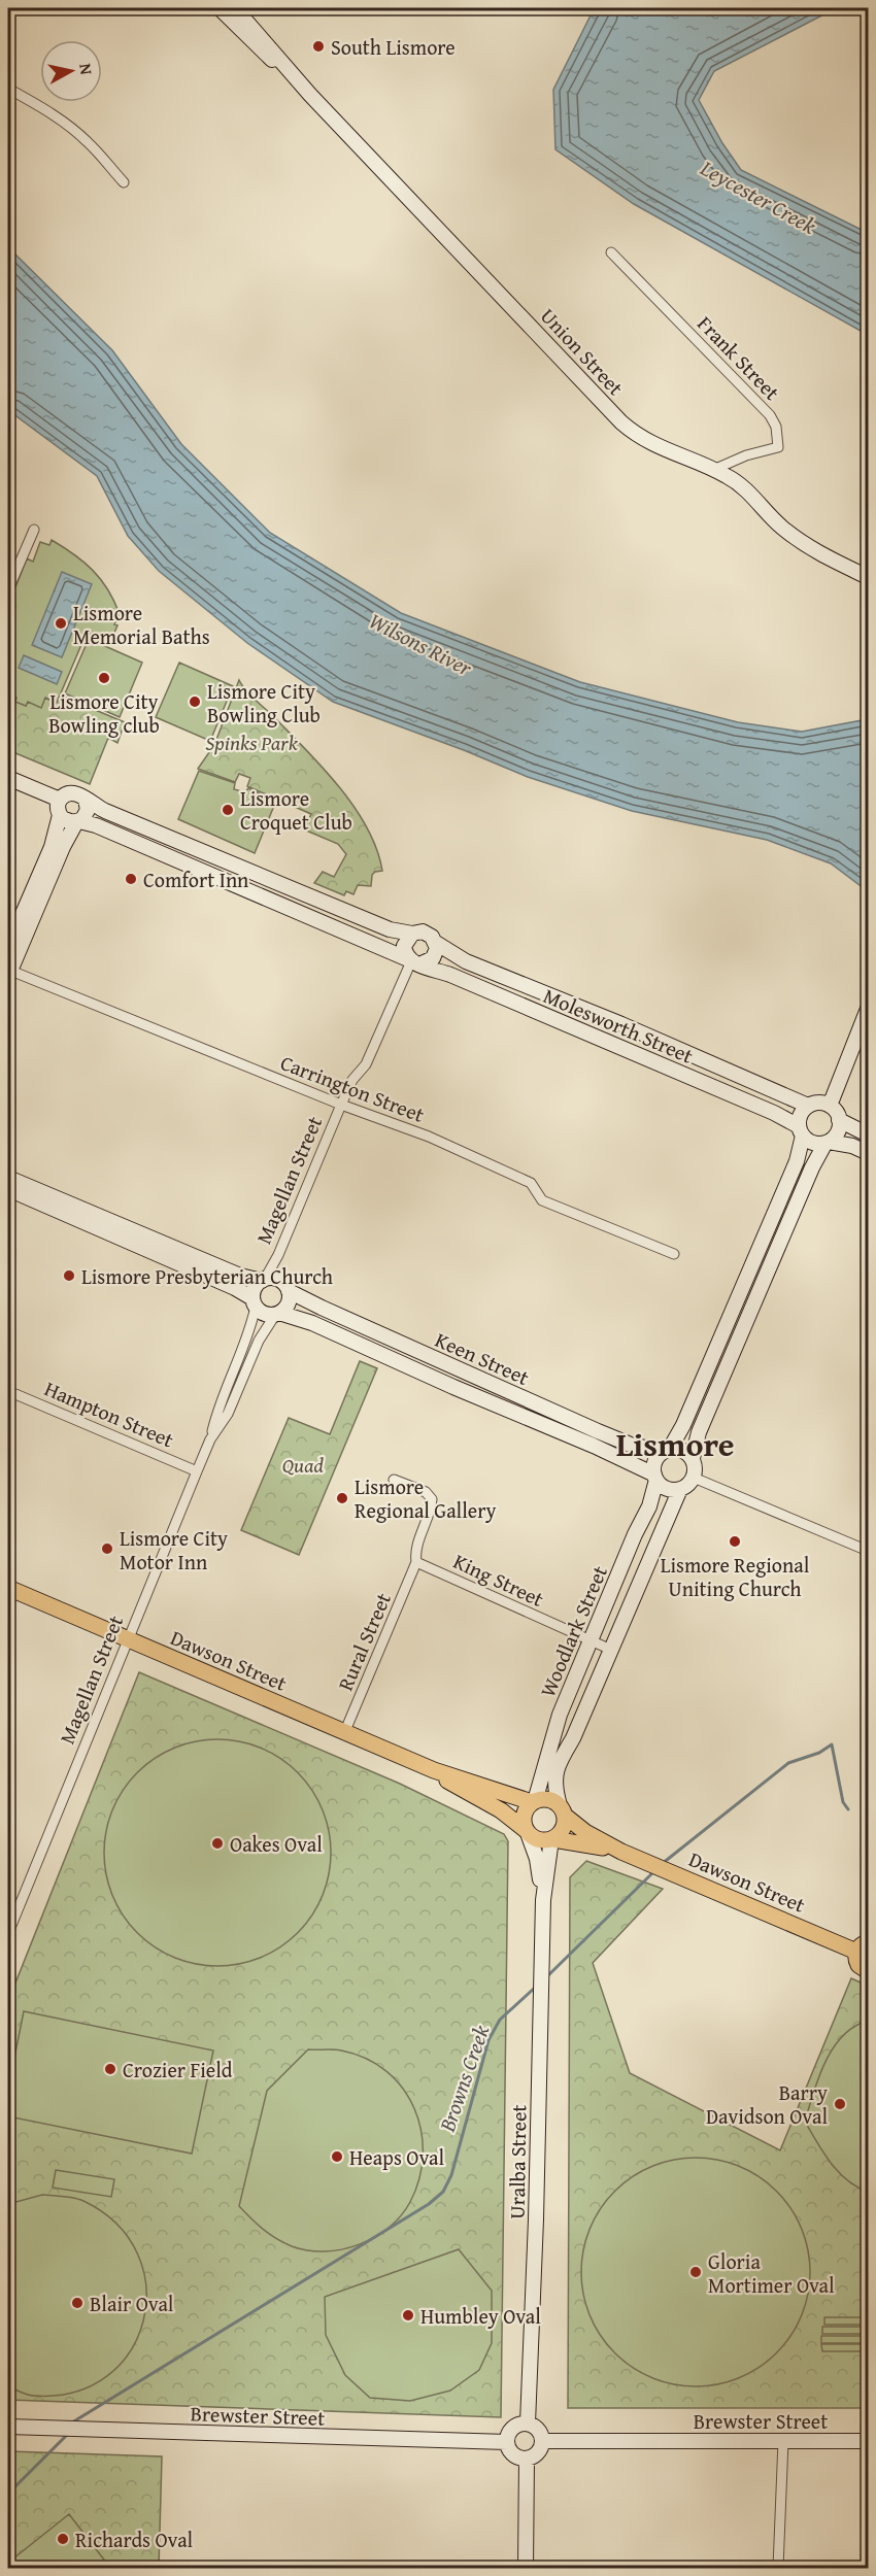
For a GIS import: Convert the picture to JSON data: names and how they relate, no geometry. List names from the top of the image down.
{
  "streets": {
    "main road": ["Dawson Street"],
    "street": [
      "Union Street",
      "Frank Street",
      "Molesworth Street",
      "Carrington Street",
      "Magellan Street",
      "Keen Street",
      "Hampton Street",
      "King Street",
      "Woodlark Street",
      "Rural Street",
      "Uralba Street",
      "Brewster Street"
    ]
  },
  "crossings": [
    ["Union Street", "Frank Street"],
    ["Molesworth Street", "Magellan Street"],
    ["Carrington Street", "Magellan Street"],
    ["Magellan Street", "Keen Street"],
    ["Magellan Street", "Hampton Street"],
    ["Magellan Street", "Dawson Street"],
    ["Keen Street", "Woodlark Street"],
    ["King Street", "Woodlark Street"],
    ["King Street", "Rural Street"],
    ["Woodlark Street", "Dawson Street"],
    ["Woodlark Street", "Uralba Street"],
    ["Rural Street", "Dawson Street"],
    ["Dawson Street", "Uralba Street"],
    ["Uralba Street", "Brewster Street"]
  ],
  "districts": ["Lismore"],
  "water": ["Leycester Creek", "Wilsons River", "Browns Creek"],
  "parks": ["Spinks Park", "Quad"],
  "places": [
    "South Lismore",
    "Lismore Memorial Baths",
    "Lismore City Bowling club",
    "Lismore City Bowling Club",
    "Lismore Croquet Club",
    "Comfort Inn",
    "Lismore Presbyterian Church",
    "Lismore Regional Gallery",
    "Lismore Regional Uniting Church",
    "Lismore City Motor Inn",
    "Oakes Oval",
    "Crozier Field",
    "Barry Davidson Oval",
    "Heaps Oval",
    "Gloria Mortimer Oval",
    "Blair Oval",
    "Humbley Oval",
    "Richards Oval"
  ],
  "north": "right"
}
